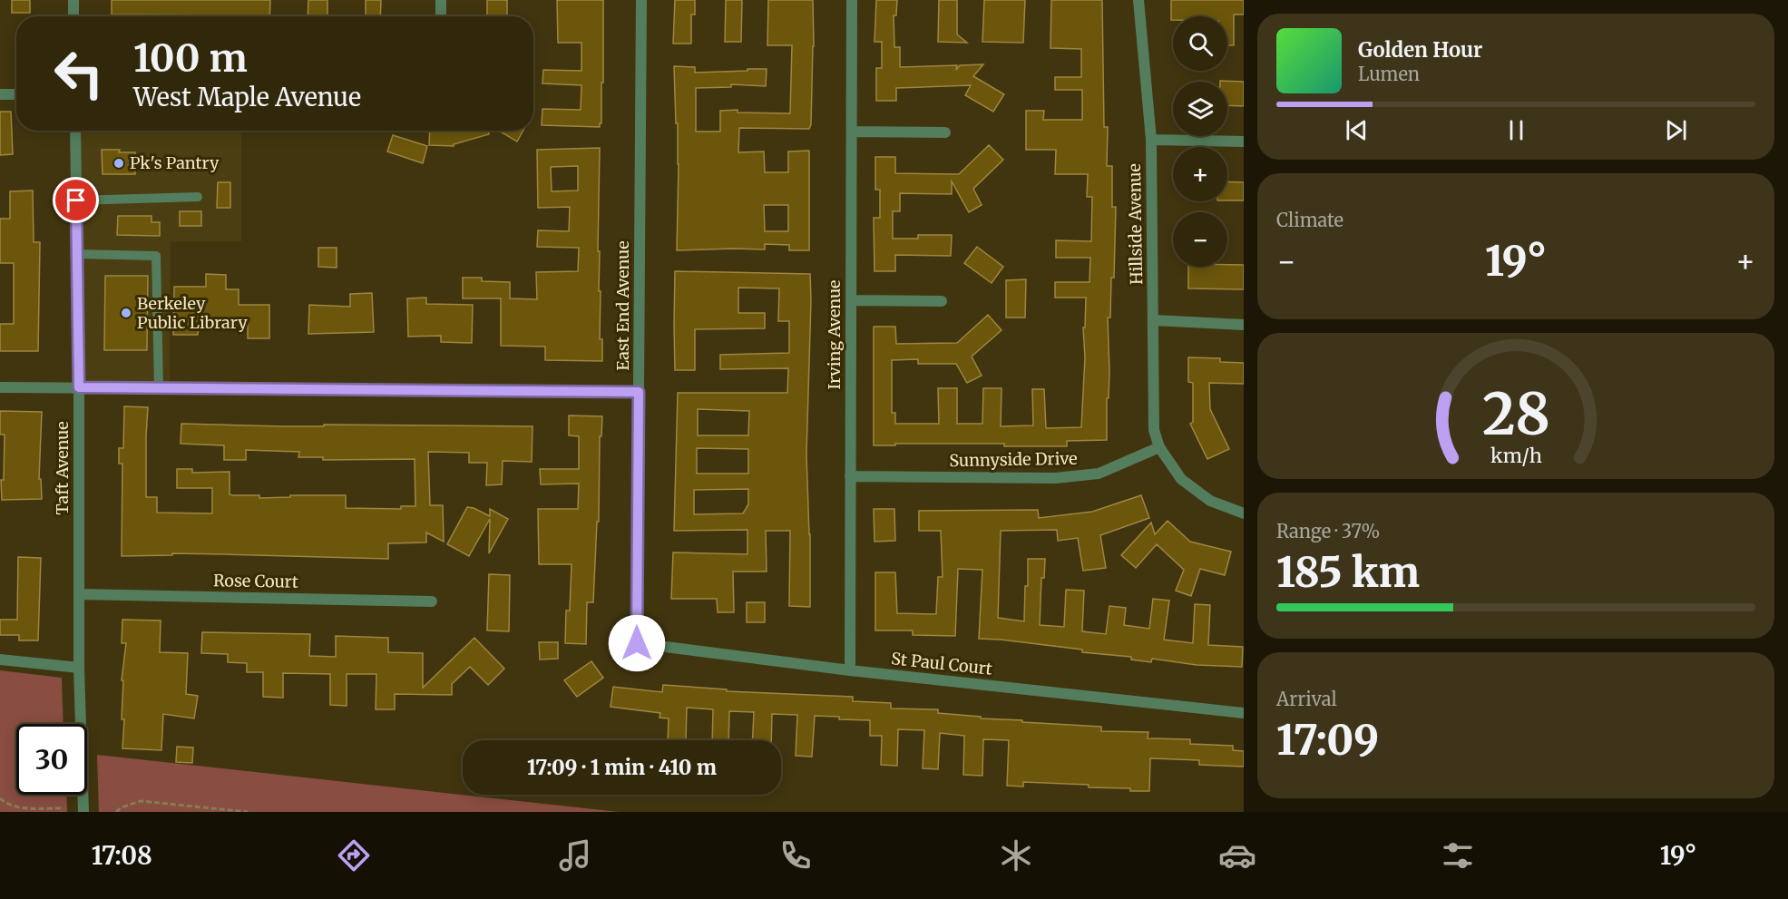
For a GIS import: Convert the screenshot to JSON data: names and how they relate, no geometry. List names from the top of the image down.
{
  "streets": {
    "street": [
      "Hillside Avenue",
      "East End Avenue",
      "Irving Avenue",
      "Sunnyside Drive",
      "Taft Avenue",
      "Rose Court",
      "St Paul Court"
    ]
  },
  "crossings": [
    ["Hillside Avenue", "Sunnyside Drive"],
    ["East End Avenue", "St Paul Court"],
    ["Irving Avenue", "Sunnyside Drive"],
    ["Irving Avenue", "St Paul Court"],
    ["Taft Avenue", "Rose Court"]
  ],
  "places": ["Pk's Pantry", "Berkeley Public Library"],
  "page": {
    "map_buttons": ["+", "−"],
    "turn": ["100 m", "West Maple Avenue"],
    "song": ["Golden Hour", "Lumen"],
    "tile": [
      "Climate",
      ["Range · 37%", "185 km"],
      ["Arrival", "17:09"]
    ],
    "heat": ["−", "19°", "+"],
    "limit": "30",
    "trip": "17:09 · 1 min · 410 m",
    "tabs": ["17:08", "19°"],
    "gauge": ["28", "km/h"]
  }
}
